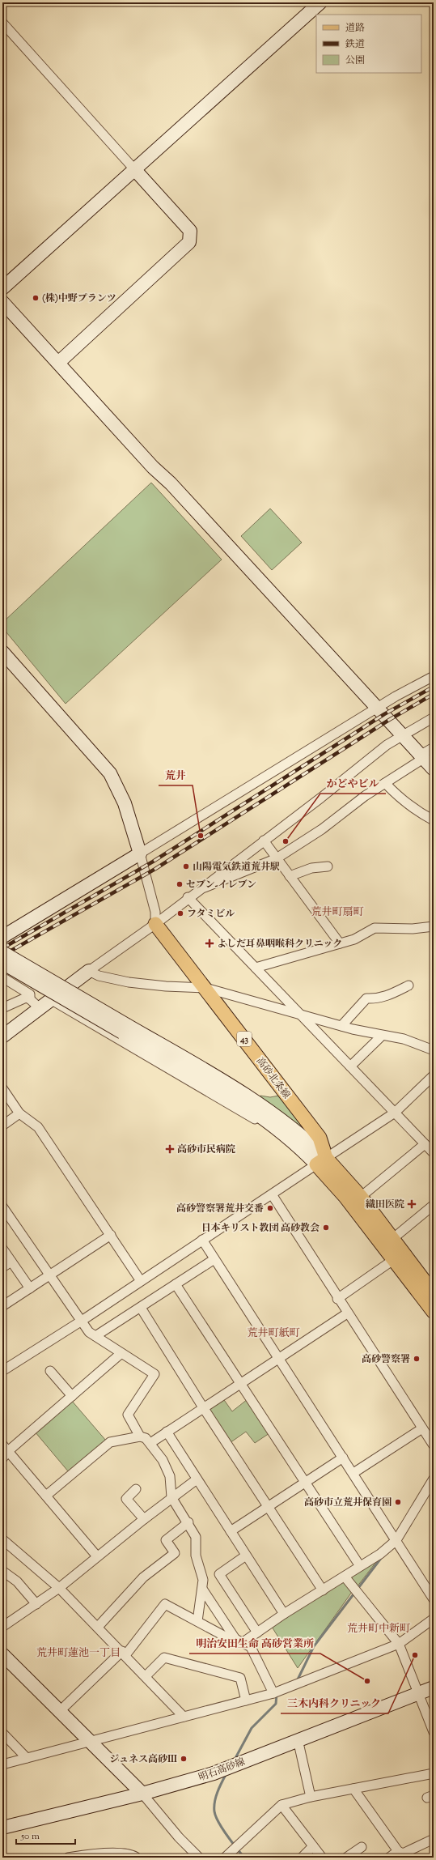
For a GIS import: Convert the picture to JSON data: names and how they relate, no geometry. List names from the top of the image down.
{
  "streets": {
    "main road": ["43", "高砂北条線"],
    "street": ["明石高砂線"]
  },
  "districts": [
    "荒井町扇町",
    "荒井町紙町",
    "荒井町中新町",
    "荒井町蓮池一丁目"
  ],
  "places": {
    "other": [
      "(株)中野プランツ",
      "荒井",
      "かどやビル",
      "山陽電気鉄道荒井駅",
      "セブン-イレブン",
      "フタミビル",
      "高砂警察署荒井交番",
      "日本キリスト教団 高砂教会",
      "高砂警察署",
      "高砂市立荒井保育園",
      "三木内科クリニック",
      "明治安田生命 高砂営業所",
      "ジュネス高砂Ⅲ"
    ],
    "health": ["よしだ耳鼻咽喉科クリニック", "高砂市民病院", "織田医院"]
  },
  "legend": ["道路", "鉄道", "公園"],
  "scale_bar": "50 m"
}
